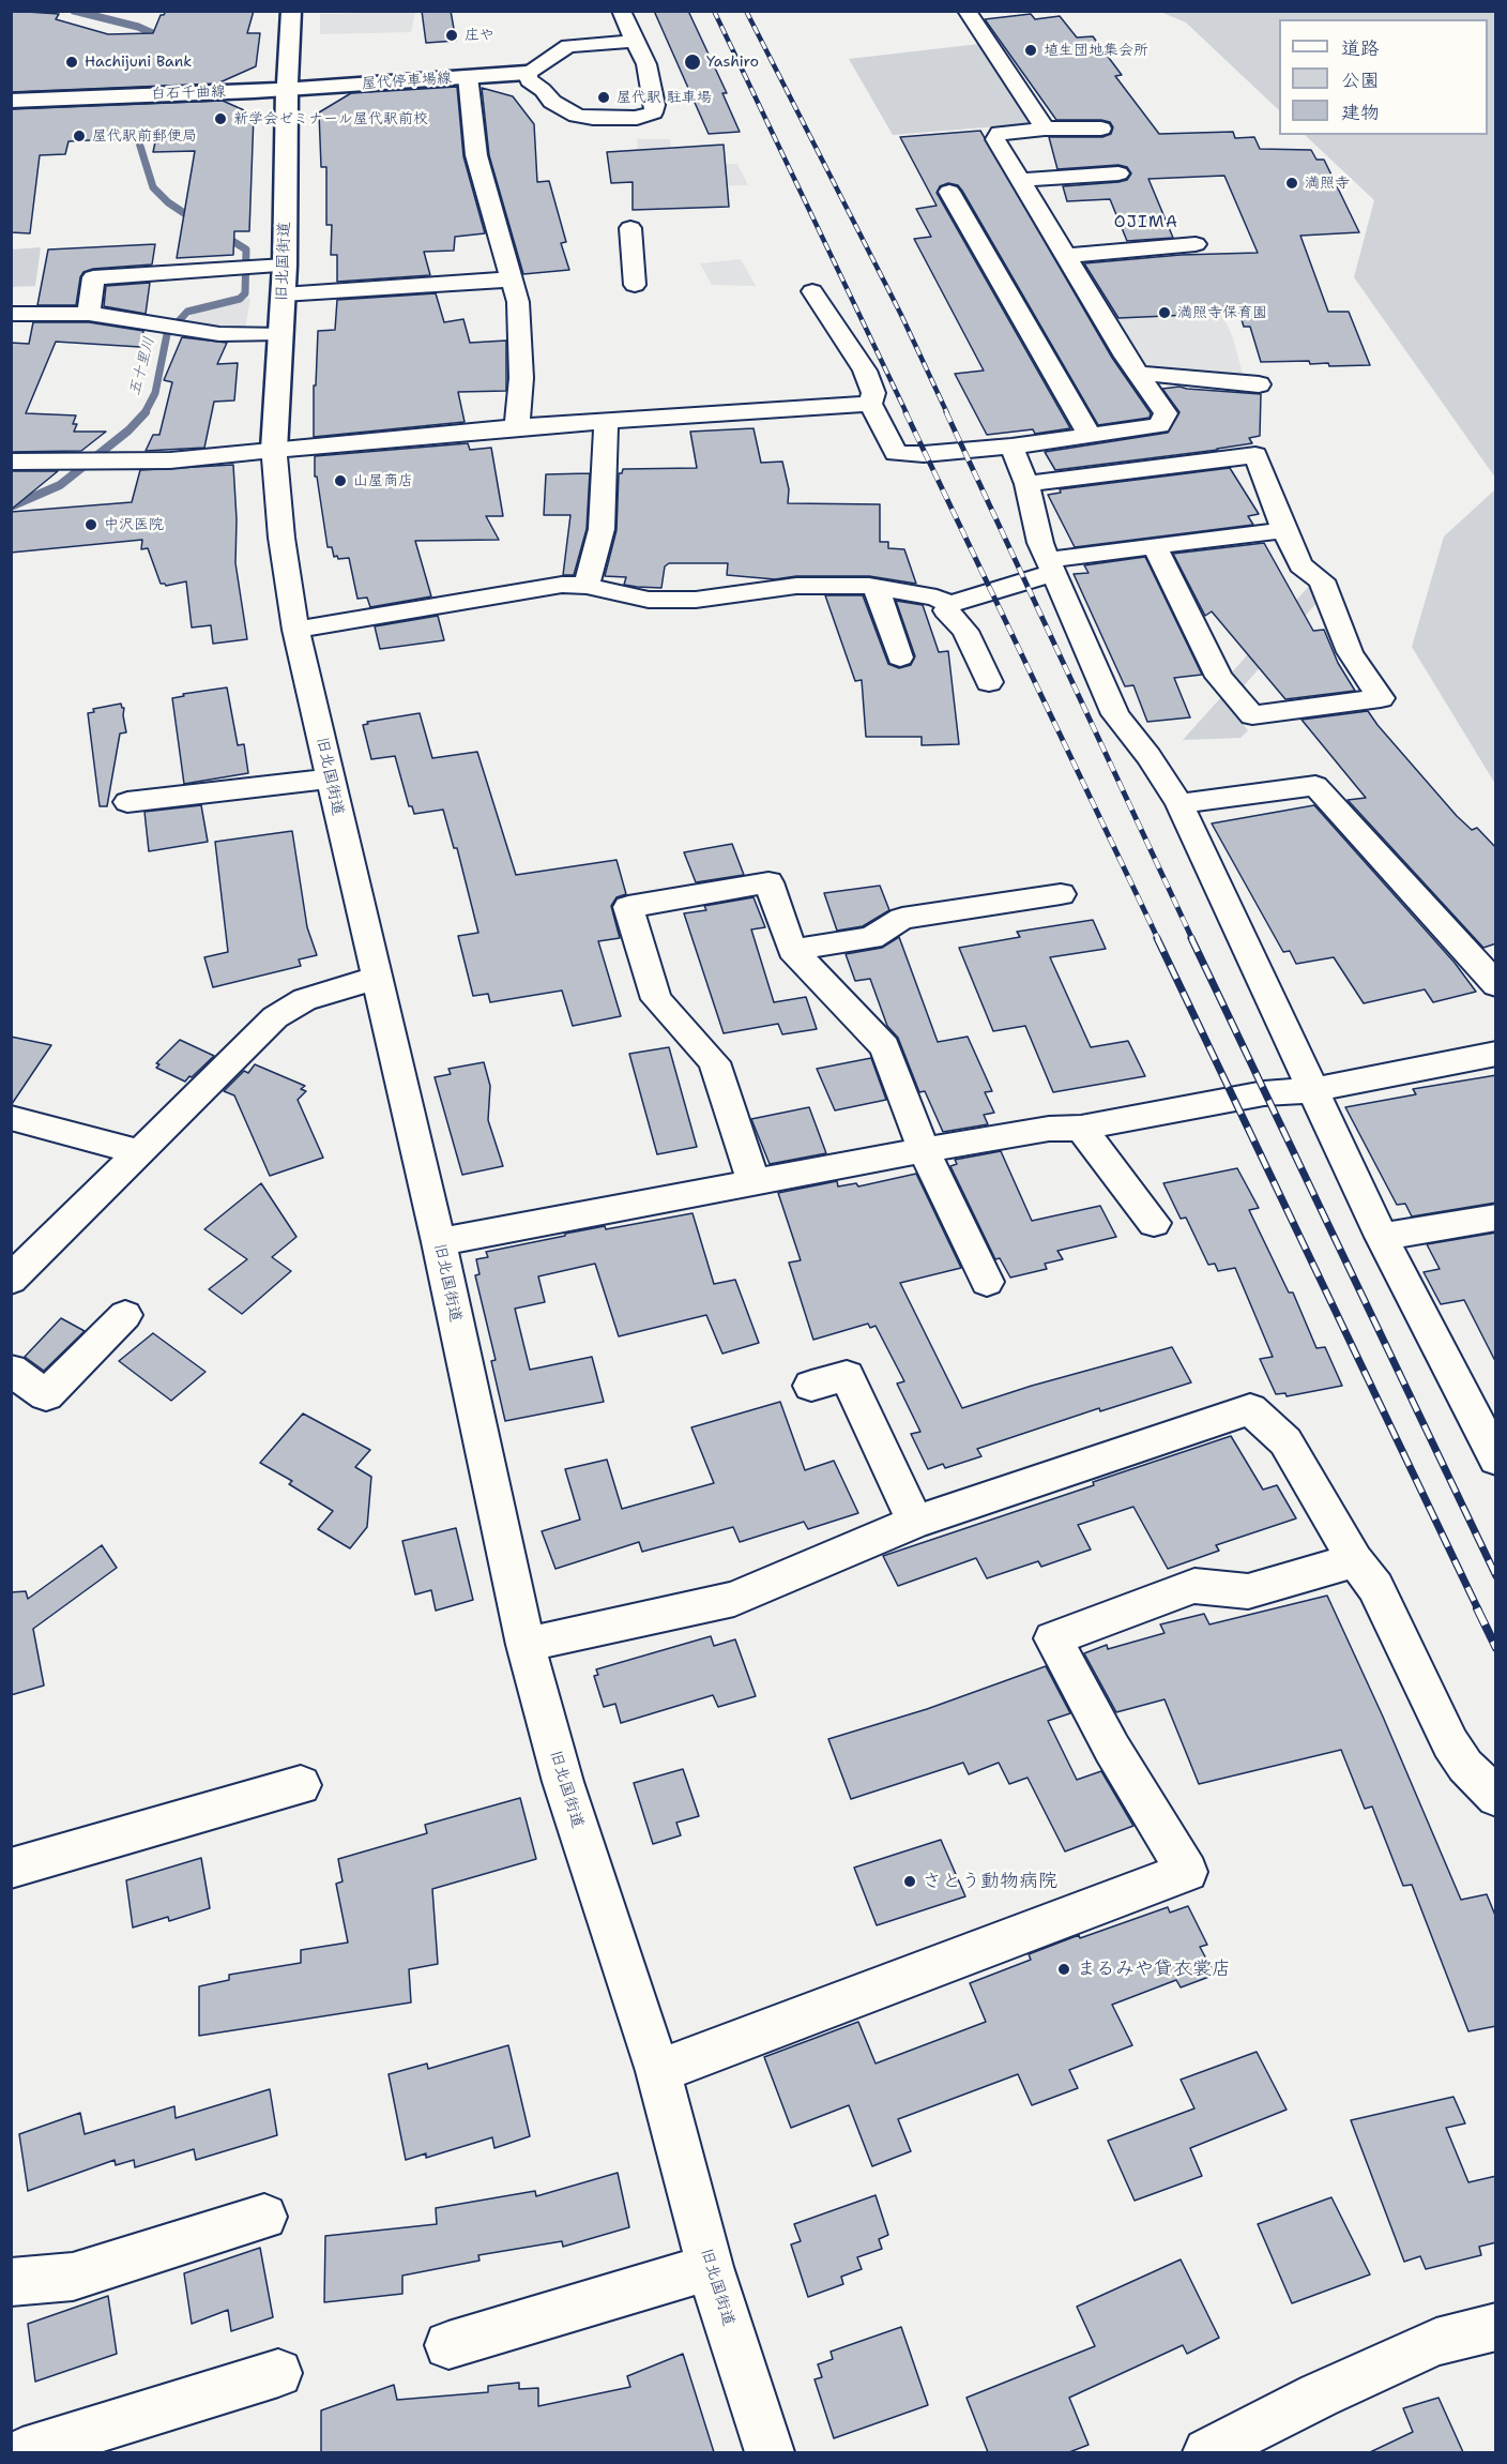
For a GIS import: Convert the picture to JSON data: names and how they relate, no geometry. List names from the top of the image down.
{
  "streets": {
    "main road": ["屋代停車場線", "白石千曲線", "旧北国街道"]
  },
  "crossings": [
    ["屋代停車場線", "白石千曲線"],
    ["屋代停車場線", "旧北国街道"],
    ["白石千曲線", "旧北国街道"]
  ],
  "districts": ["OJIMA"],
  "water": ["五十里川"],
  "places": [
    "庄や",
    "埴生団地集会所",
    "Hachijuni Bank",
    "Yashiro",
    "屋代駅 駐車場",
    "新学会ゼミナール屋代駅前校",
    "屋代駅前郵便局",
    "満照寺",
    "満照寺保育園",
    "山屋商店",
    "中沢医院",
    "さとう動物病院",
    "まるみや貸衣裳店"
  ],
  "legend": ["道路", "公園", "建物"]
}
